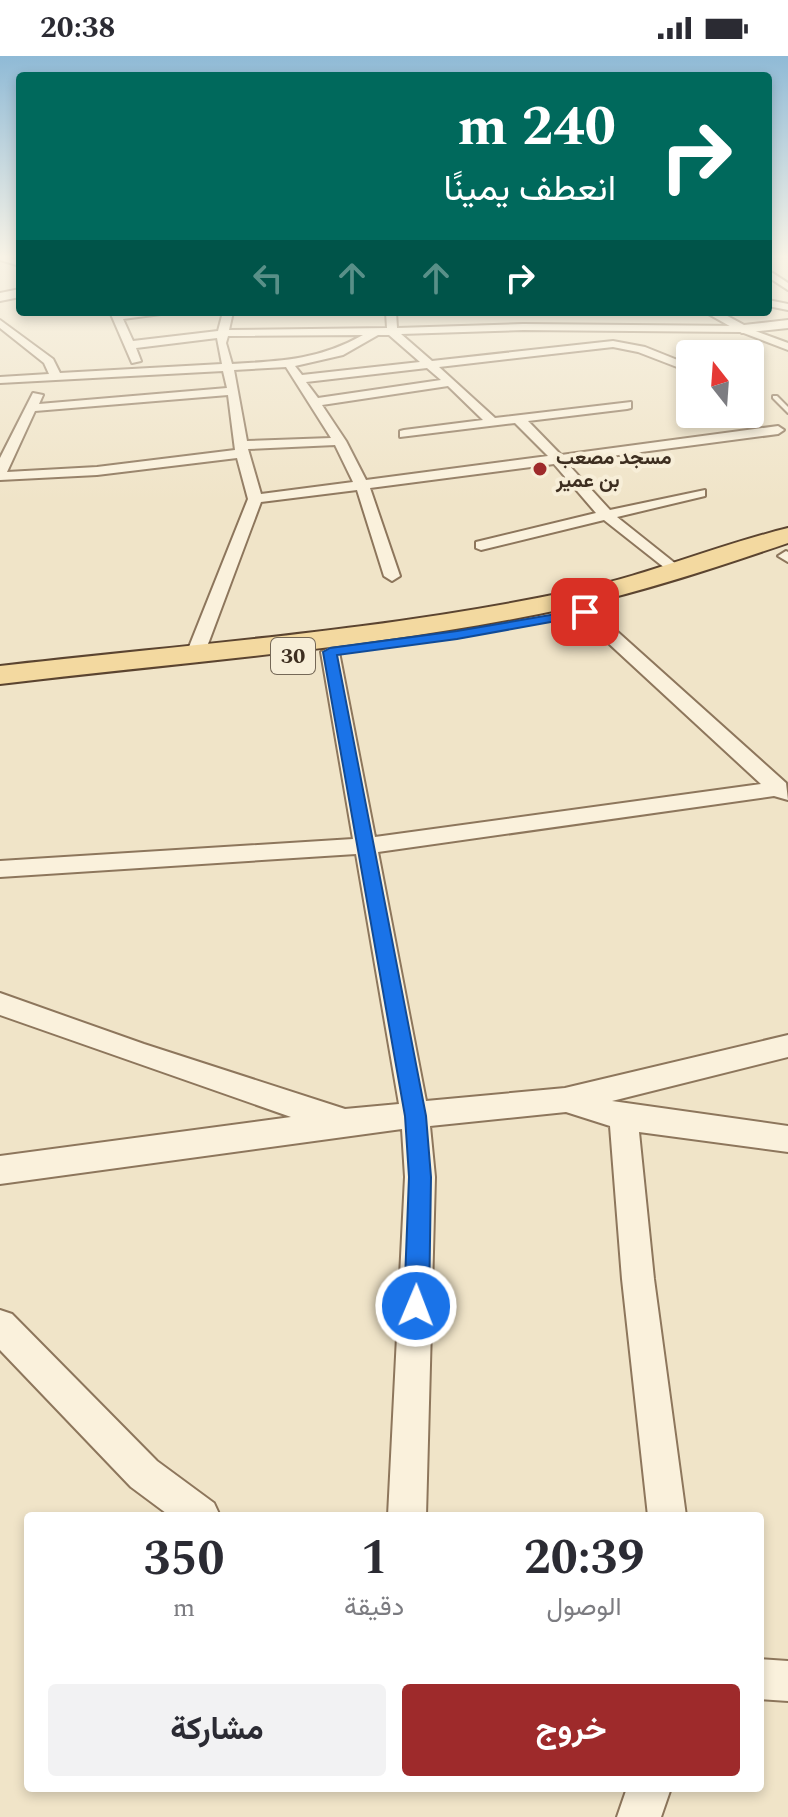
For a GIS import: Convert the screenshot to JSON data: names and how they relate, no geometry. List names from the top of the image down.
{
  "streets": {
    "main road": ["30"]
  },
  "places": ["مسجد مصعب بن عمير"],
  "north": "top",
  "page": {
    "status": "20:38",
    "turn": ["240 m", "انعطف يمينًا"],
    "eta": [
      "20:39",
      "الوصول",
      "1",
      "دقيقة",
      "350",
      "m"
    ],
    "buttons": ["خروج", "مشاركة"]
  }
}
